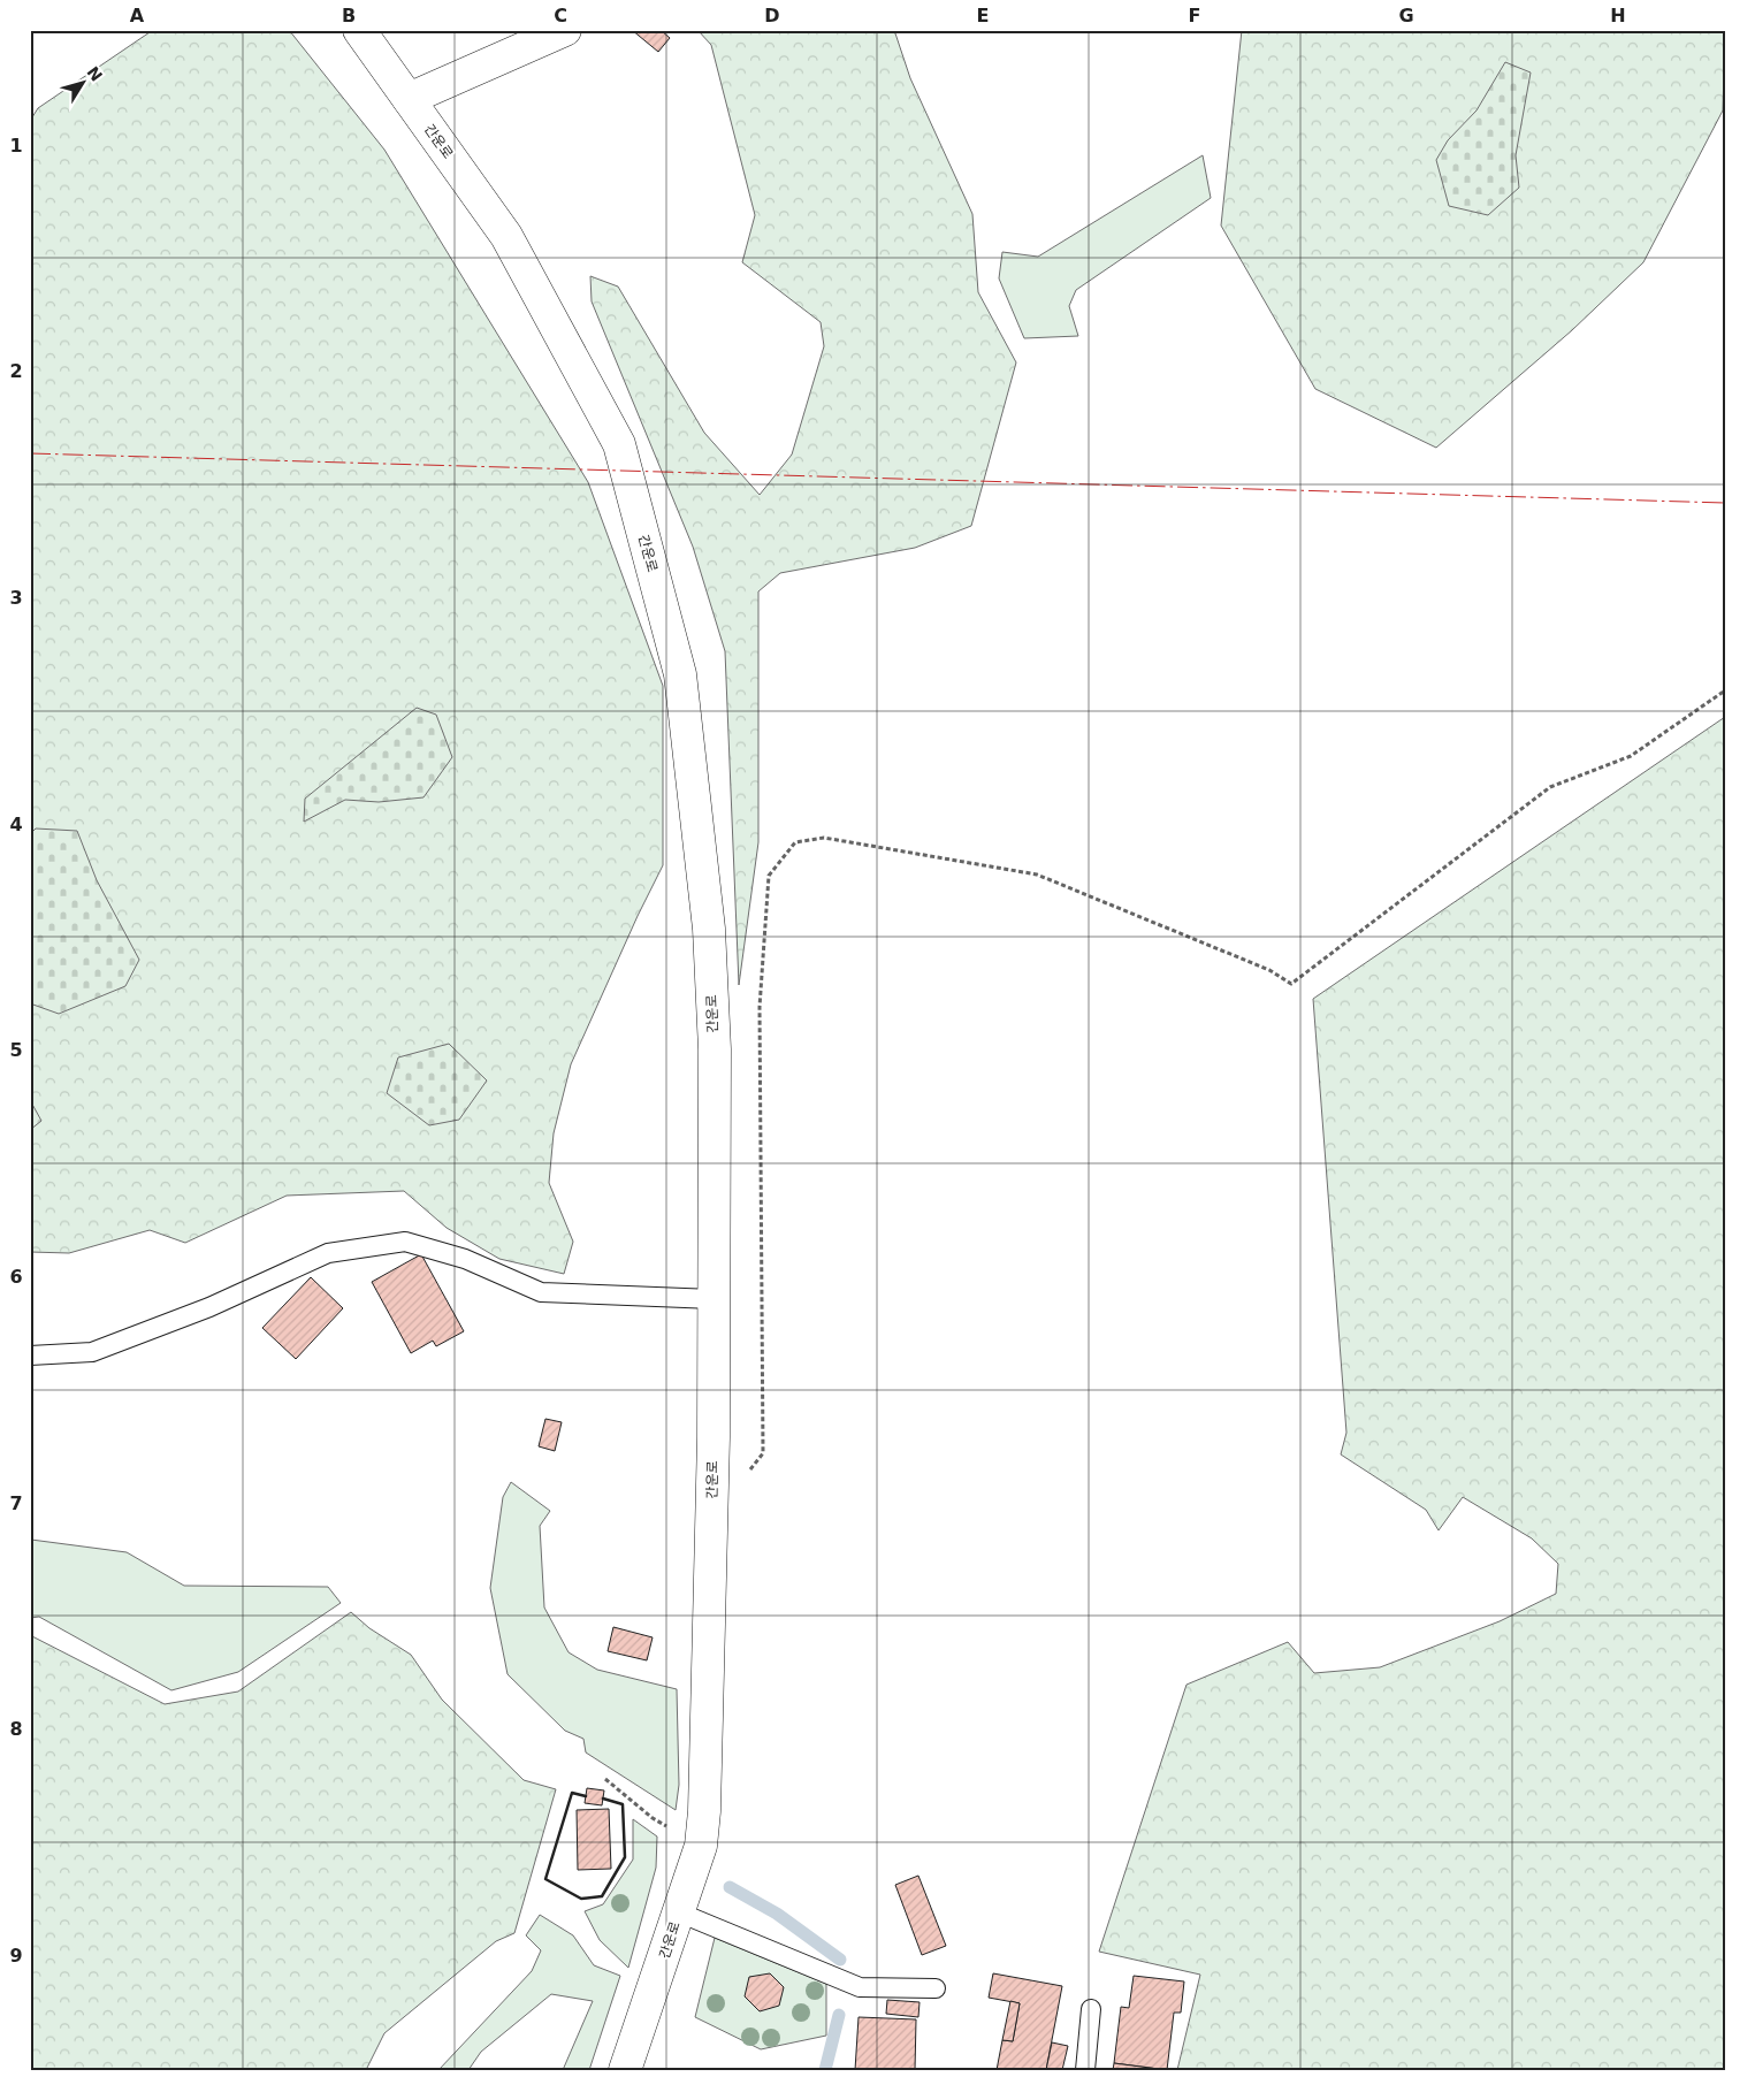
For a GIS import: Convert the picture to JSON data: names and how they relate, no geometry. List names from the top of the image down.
{
  "streets": {
    "street": ["간운로"]
  },
  "north": "top right",
  "grid": {
    "columns": [
      "A",
      "B",
      "C",
      "D",
      "E",
      "F",
      "G",
      "H"
    ],
    "rows": [
      "1",
      "2",
      "3",
      "4",
      "5",
      "6",
      "7",
      "8",
      "9"
    ]
  }
}
